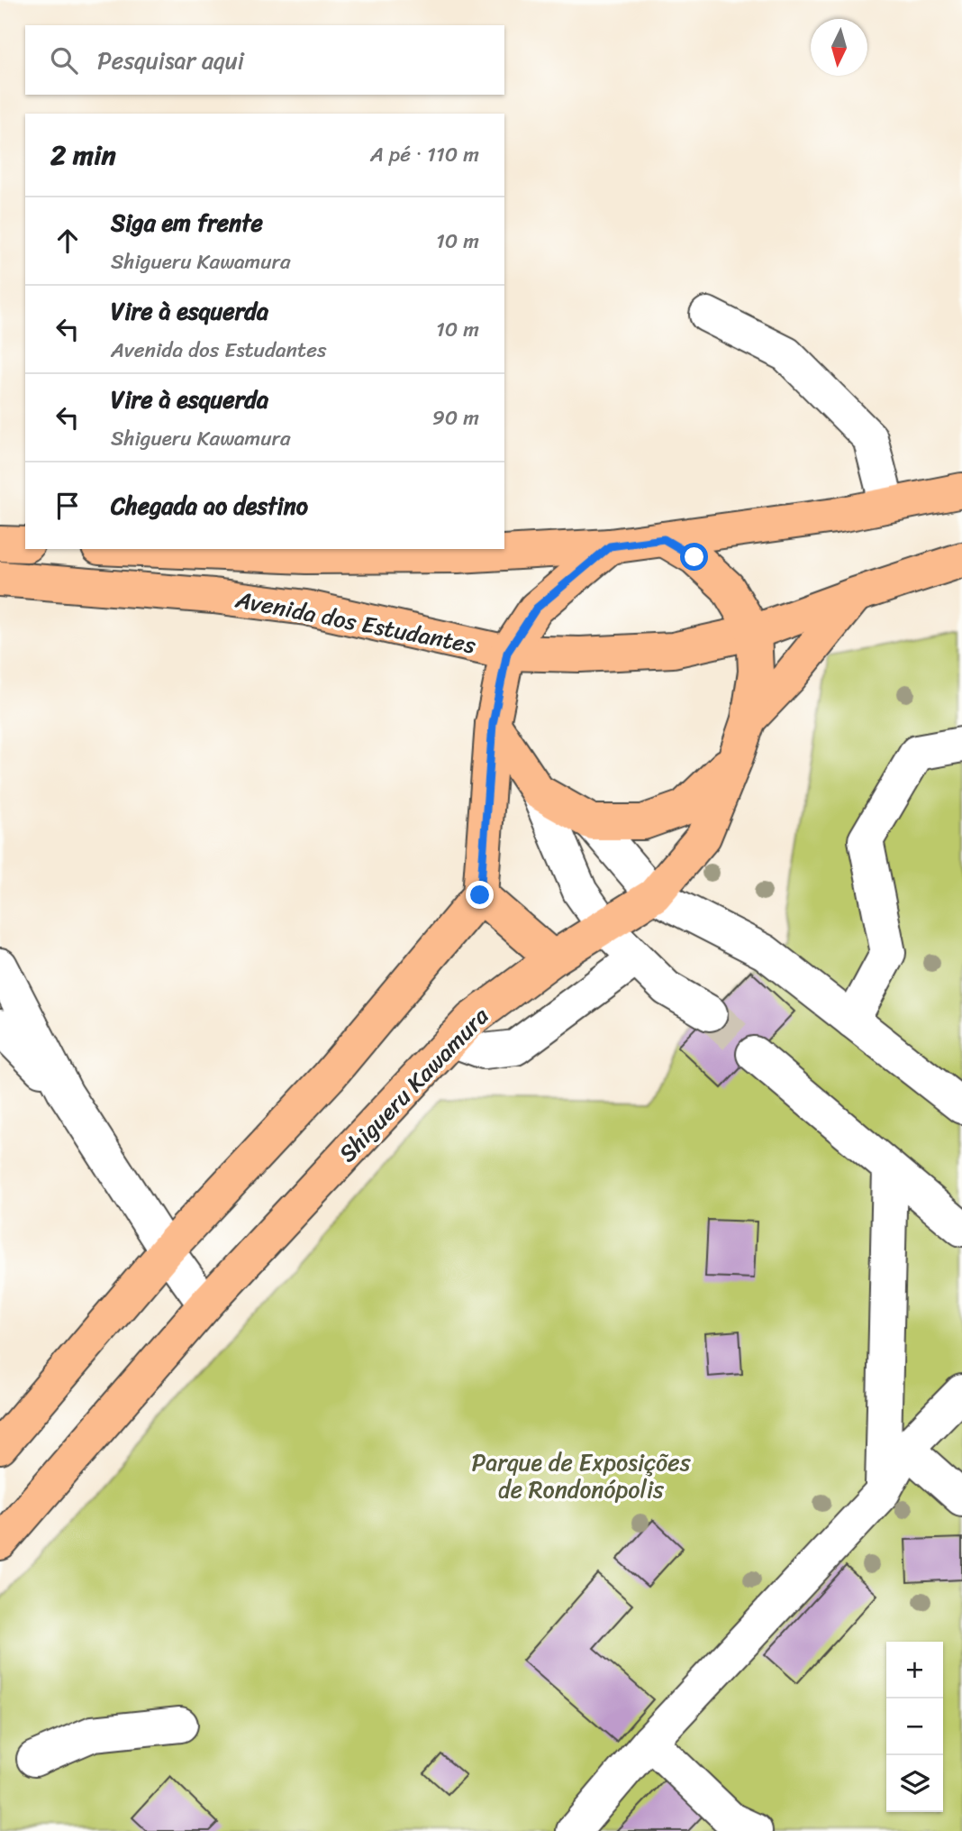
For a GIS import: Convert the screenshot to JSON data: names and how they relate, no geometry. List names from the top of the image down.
{
  "streets": {
    "main road": ["Avenida dos Estudantes", "Shigueru Kawamura"]
  },
  "crossings": [
    ["Avenida dos Estudantes", "Shigueru Kawamura"]
  ],
  "parks": ["Parque de Exposições de Rondonópolis"],
  "north": "bottom",
  "page": {
    "search": "Pesquisar aqui",
    "heading": ["2 min", "A pé · 110 m"],
    "list": [
      ["Siga em frente", "Shigueru Kawamura", "10 m"],
      ["Vire à esquerda", "Avenida dos Estudantes", "10 m"],
      ["Vire à esquerda", "Shigueru Kawamura", "90 m"],
      "Chegada ao destino"
    ],
    "map_buttons": ["+", "−"]
  }
}
